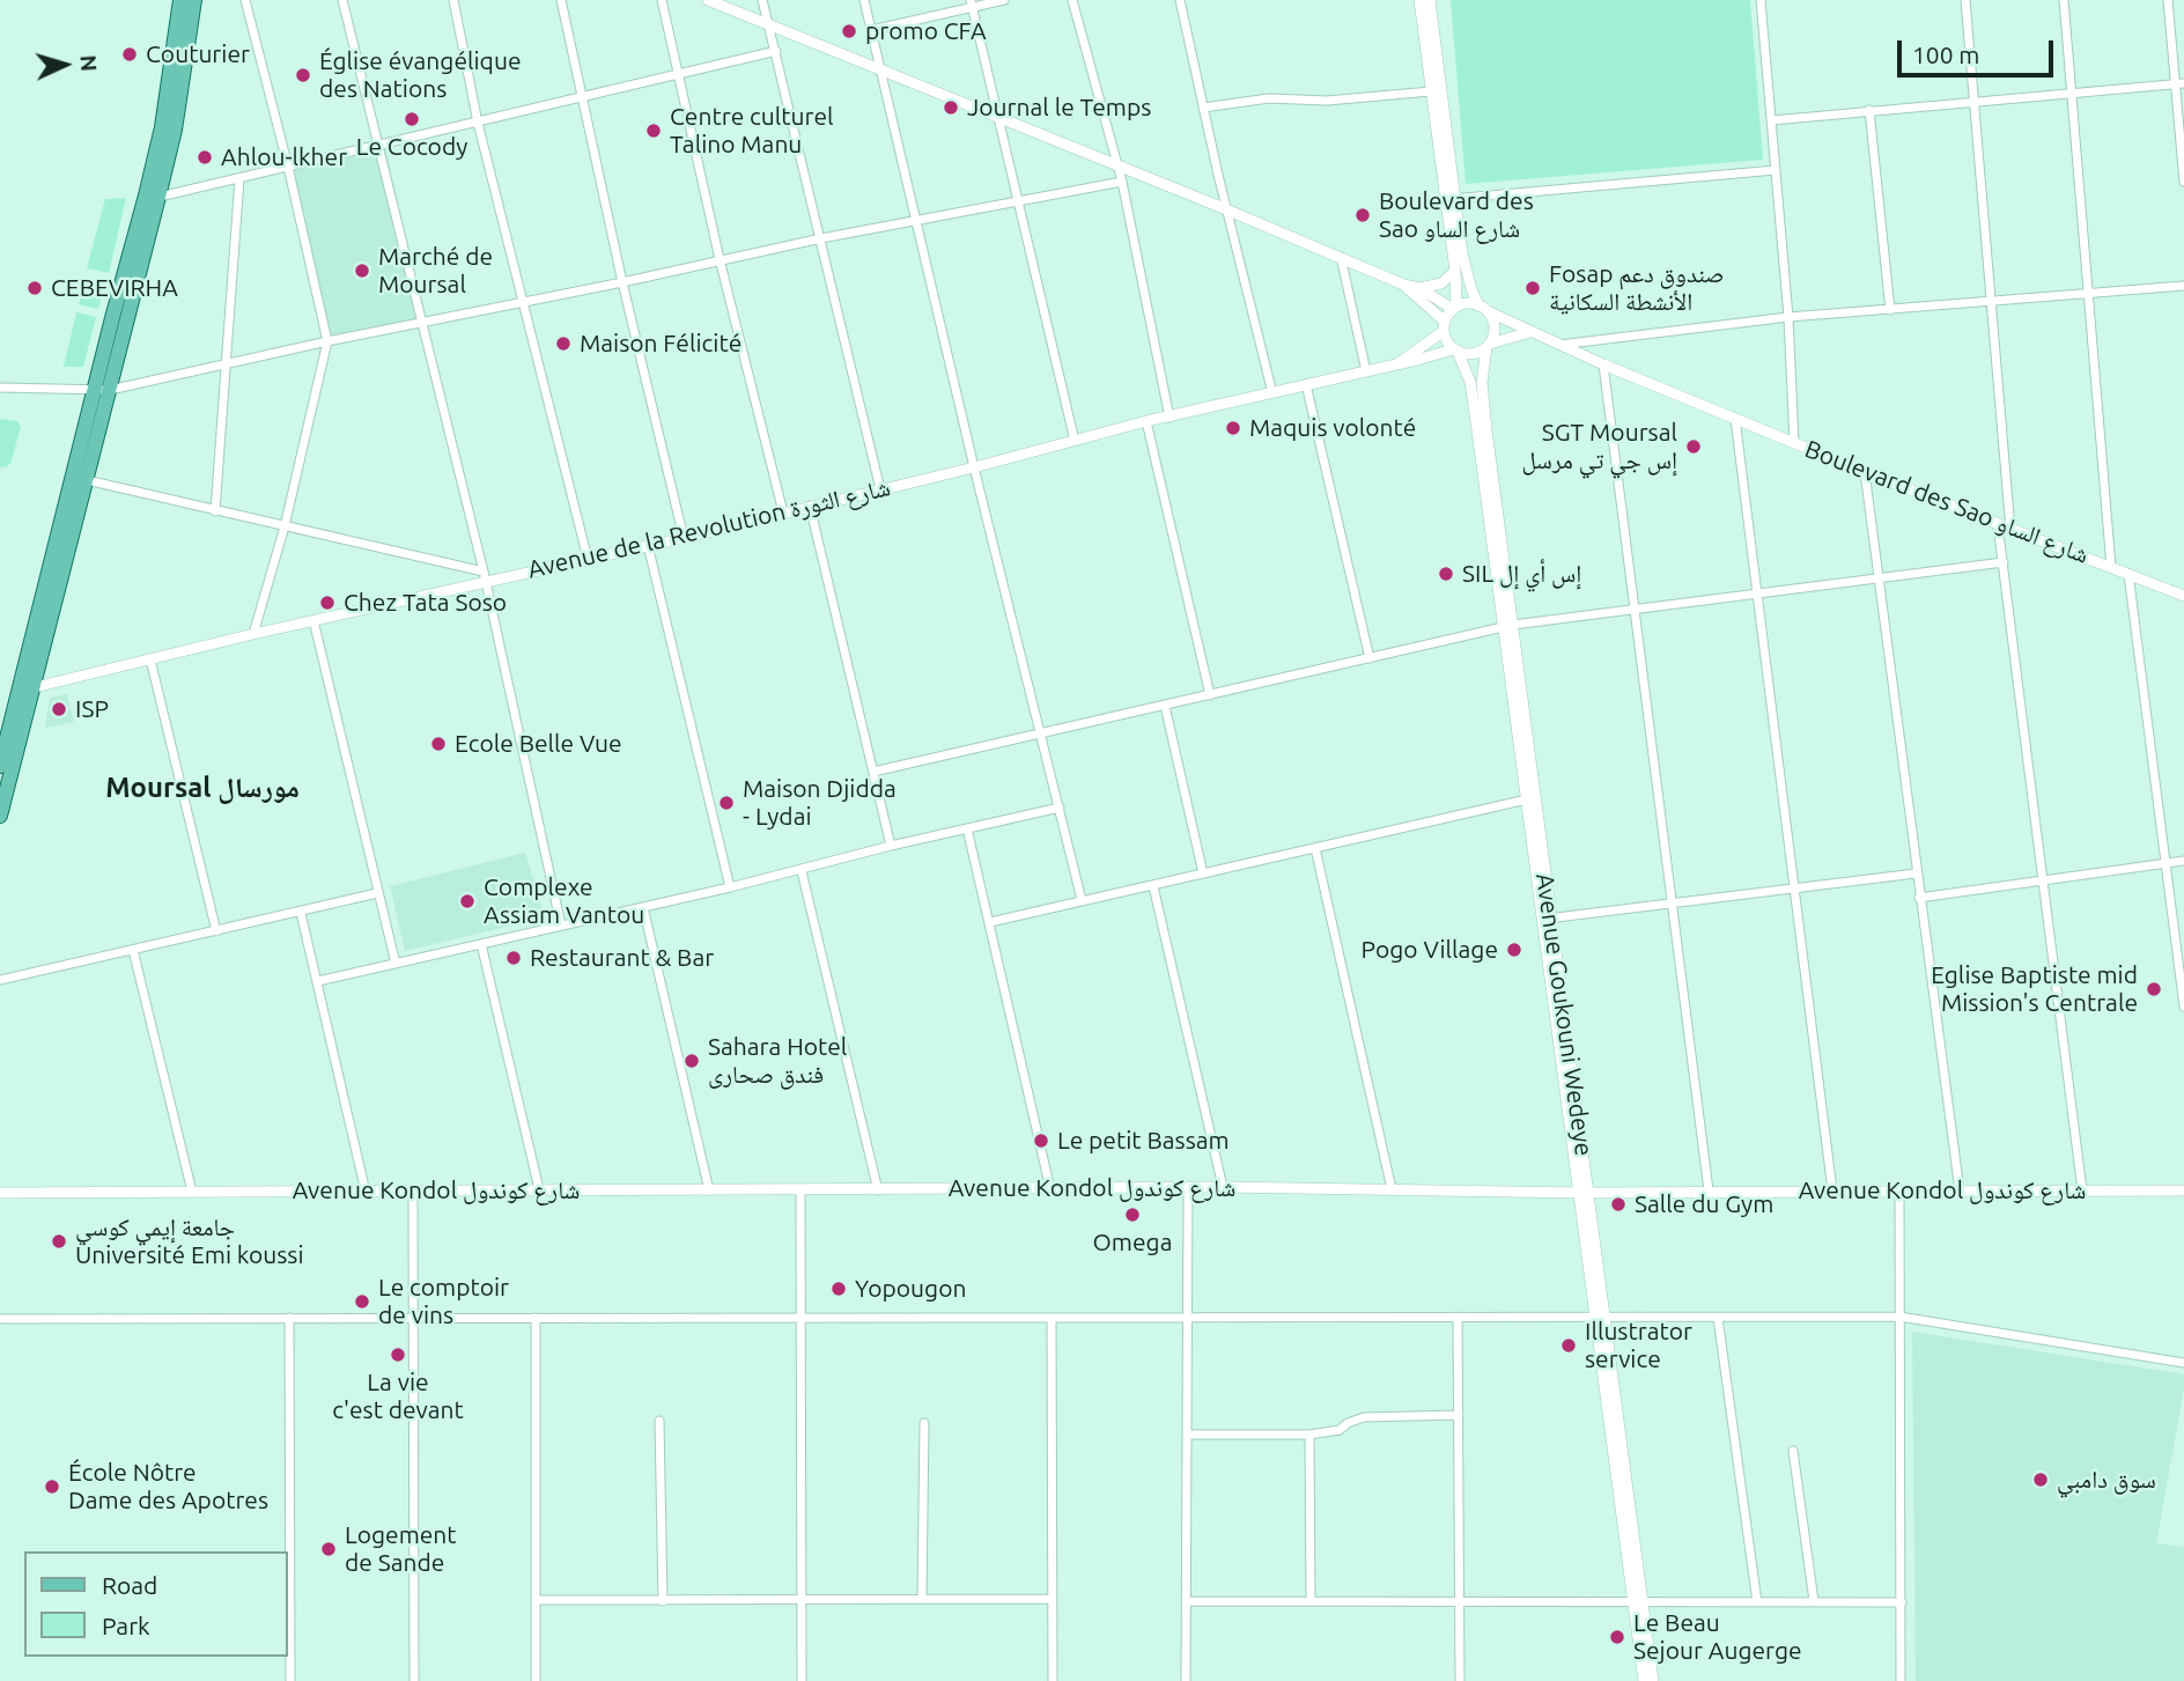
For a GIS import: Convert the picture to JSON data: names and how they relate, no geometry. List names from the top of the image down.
{
  "streets": {
    "street": [
      "Boulevard des Sao شارع الساو",
      "Avenue de la Revolution شارع الثورة",
      "Avenue Goukouni Wedeye",
      "Avenue Kondol شارع كوندول"
    ]
  },
  "crossings": [
    ["Boulevard des Sao شارع الساو", "Avenue de la Revolution شارع الثورة"],
    ["Boulevard des Sao شارع الساو", "Avenue Goukouni Wedeye"],
    ["Avenue de la Revolution شارع الثورة", "Avenue Goukouni Wedeye"],
    ["Avenue Goukouni Wedeye", "Avenue Kondol شارع كوندول"]
  ],
  "districts": ["Moursal مورسال"],
  "places": [
    "promo CFA",
    "Couturier",
    "Église évangélique des Nations",
    "Journal le Temps",
    "Le Cocody",
    "Centre culturel Talino Manu",
    "Ahlou-lkher",
    "Boulevard des Sao شارع الساو",
    "Marché de Moursal",
    "CEBEVIRHA",
    "Fosap صندوق دعم الأنشطة السكانية",
    "Maison Félicité",
    "Maquis volonté",
    "SGT Moursal إس جي تي مرسل",
    "SIL إس أي إل",
    "Chez Tata Soso",
    "ISP",
    "Ecole Belle Vue",
    "Maison Djidda - Lydai",
    "Complexe Assiam Vantou",
    "Pogo Village",
    "Restaurant & Bar",
    "Eglise Baptiste mid Mission's Centrale",
    "Sahara Hotel فندق صحارى",
    "Le petit Bassam",
    "Salle du Gym",
    "Omega",
    "جامعة إيمي كوسي Université Emi koussi",
    "Yopougon",
    "Le comptoir de vins",
    "Illustrator service",
    "La vie c'est devant",
    "سوق دامبي",
    "École Nôtre Dame des Apotres",
    "Logement de Sande",
    "Le Beau Sejour Augerge"
  ],
  "legend": ["Road", "Park"],
  "scale_bar": "100 m",
  "north": "right"
}
